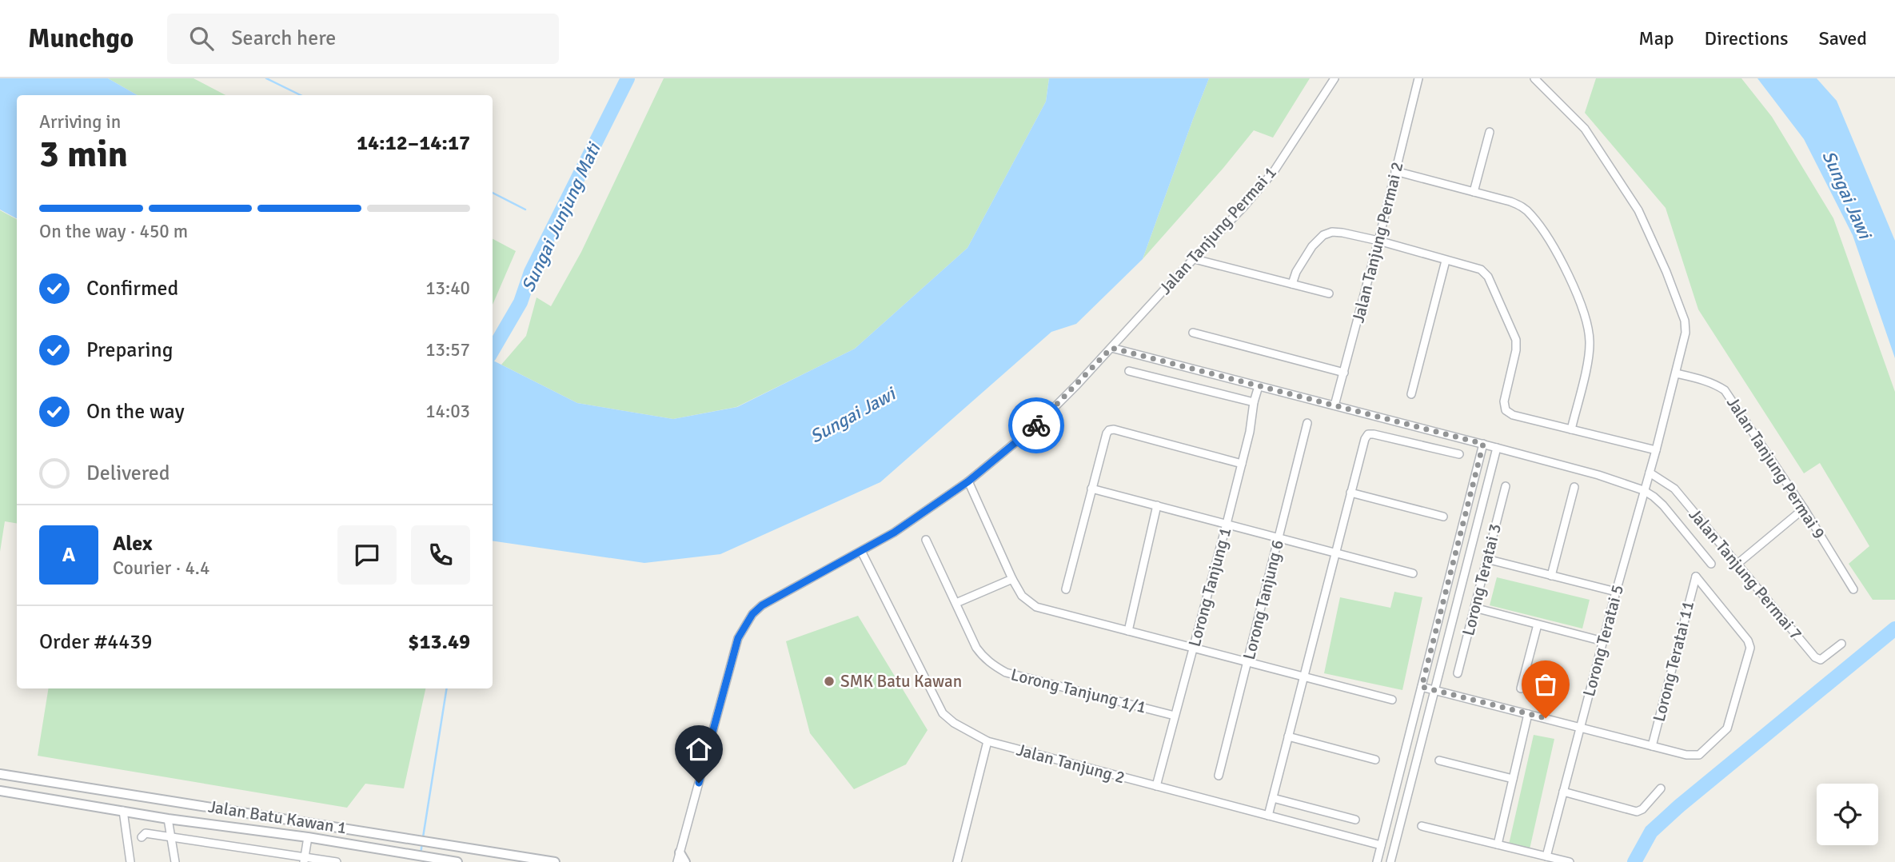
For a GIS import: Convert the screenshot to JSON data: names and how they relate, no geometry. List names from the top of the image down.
{
  "streets": {
    "street": [
      "Jalan Tanjung Permai 1",
      "Jalan Tanjung Permai 2",
      "Jalan Tanjung Permai 9",
      "Jalan Tanjung Permai 7",
      "Lorong Teratai 3",
      "Lorong Tanjung 1",
      "Lorong Tanjung 6",
      "Lorong Teratai 5",
      "Lorong Teratai 11",
      "Lorong Tanjung 1/1",
      "Jalan Tanjung 2",
      "Jalan Batu Kawan 1"
    ]
  },
  "crossings": [
    ["Jalan Tanjung Permai 1", "Jalan Tanjung 2"],
    ["Jalan Tanjung Permai 9", "Lorong Teratai 5"],
    ["Jalan Tanjung Permai 7", "Lorong Teratai 5"],
    ["Lorong Tanjung 1", "Lorong Tanjung 1/1"],
    ["Lorong Tanjung 1", "Jalan Tanjung 2"]
  ],
  "water": ["Sungai Jawi", "Sungai Junjung Mati"],
  "places": ["SMK Batu Kawan"],
  "page": {
    "header": "Munchgo",
    "search": "Search here",
    "nav": ["Map", "Directions", "Saved"],
    "heading": ["3 min", "Arriving in", "14:12–14:17"],
    "panel": [
      "Alex",
      "Courier · 4.4",
      "Order #4439",
      "$13.49"
    ],
    "bar": "On the way · 450 m",
    "list": [
      ["Confirmed", "13:40"],
      ["Preparing", "13:57"],
      ["On the way", "14:03"],
      "Delivered"
    ],
    "round": "A"
  }
}
